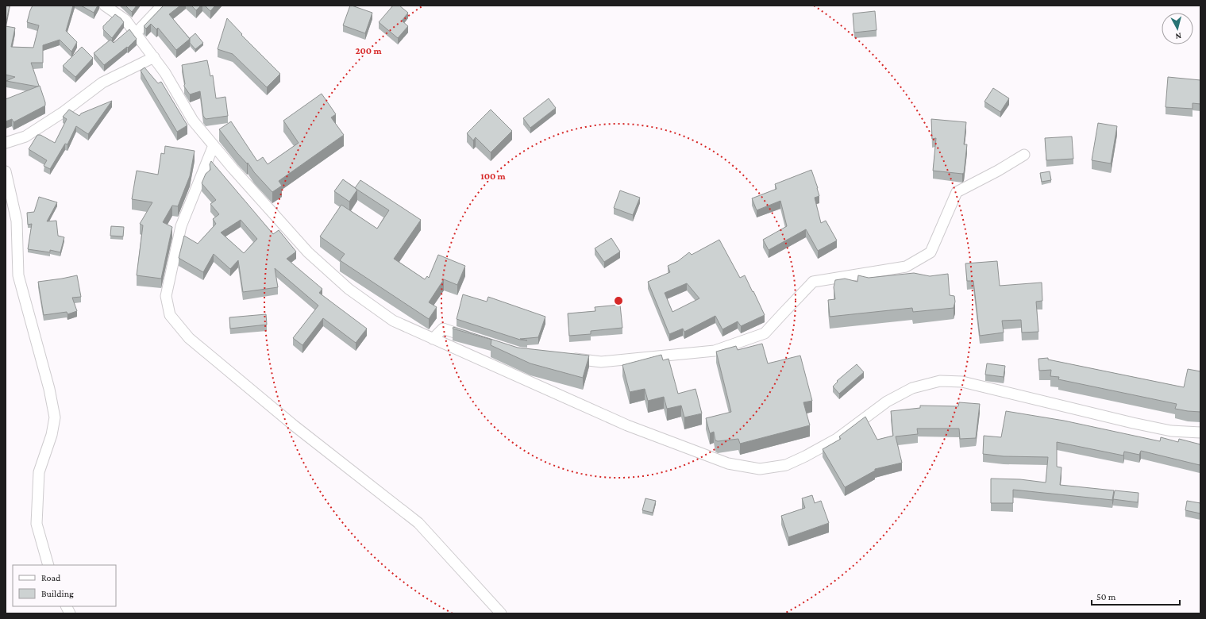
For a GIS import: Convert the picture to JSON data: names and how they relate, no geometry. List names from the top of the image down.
{
  "legend": ["Road", "Building"],
  "scale_bar": "50 m",
  "north": "bottom",
  "rings": ["200 m", "100 m"]
}
